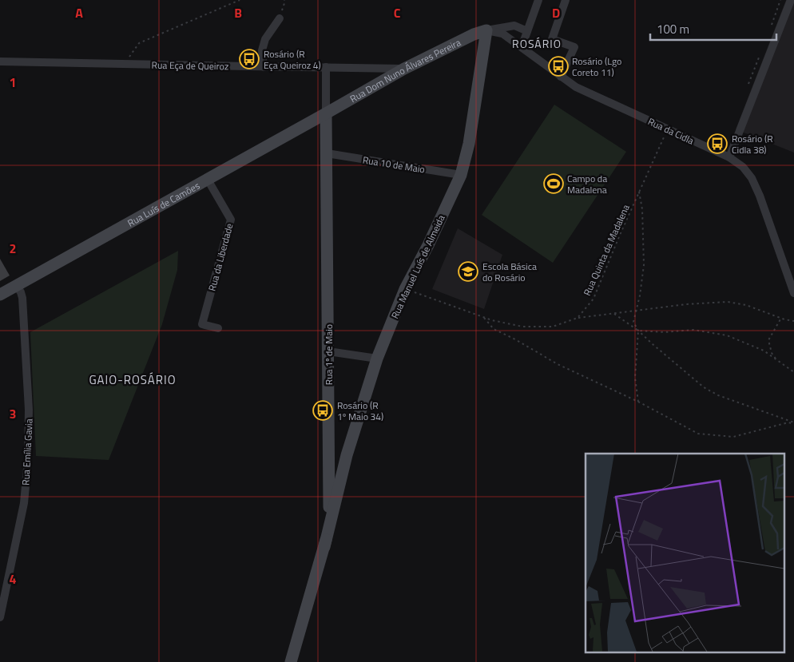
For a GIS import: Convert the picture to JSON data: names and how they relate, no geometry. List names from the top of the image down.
{
  "streets": {
    "street": [
      "Rua Eça de Queiroz",
      "Rua Dom Nuno Álvares Pereira",
      "Rua da Cidla",
      "Rua 10 de Maio",
      "Rua Luís de Camões",
      "Rua da Liberdade",
      "Rua Manuel Luís de Almeida",
      "Rua 1º de Maio",
      "Rua Emília Gavia"
    ],
    "path": ["Rua Quinta da Madalena"]
  },
  "crossings": [
    ["Rua Eça de Queiroz", "Rua Dom Nuno Álvares Pereira"],
    ["Rua Dom Nuno Álvares Pereira", "Rua da Cidla"],
    ["Rua Dom Nuno Álvares Pereira", "Rua Luís de Camões"],
    ["Rua Dom Nuno Álvares Pereira", "Rua Manuel Luís de Almeida"],
    ["Rua Dom Nuno Álvares Pereira", "Rua 1º de Maio"],
    ["Rua da Cidla", "Rua Quinta da Madalena"],
    ["Rua da Cidla", "Rua Manuel Luís de Almeida"],
    ["Rua 10 de Maio", "Rua Manuel Luís de Almeida"],
    ["Rua 10 de Maio", "Rua 1º de Maio"],
    ["Rua Luís de Camões", "Rua da Liberdade"],
    ["Rua Luís de Camões", "Rua 1º de Maio"],
    ["Rua Luís de Camões", "Rua Emília Gavia"],
    ["Rua Quinta da Madalena", "Rua Manuel Luís de Almeida"],
    ["Rua Manuel Luís de Almeida", "Rua 1º de Maio"]
  ],
  "districts": ["ROSÁRIO", "GAIO-ROSÁRIO"],
  "places": {
    "bus stop": [
      "Rosário (R Eça Queiroz 4)",
      "Rosário (Lgo Coreto 11)",
      "Rosário (R Cidla 38)",
      "Rosário (R 1º Maio 34)"
    ],
    "sports": ["Campo da Madalena"],
    "school or university": ["Escola Básica do Rosário"]
  },
  "scale_bar": "100 m",
  "grid": {
    "columns": [
      "A",
      "B",
      "C",
      "D"
    ],
    "rows": [
      "1",
      "2",
      "3",
      "4"
    ]
  }
}
